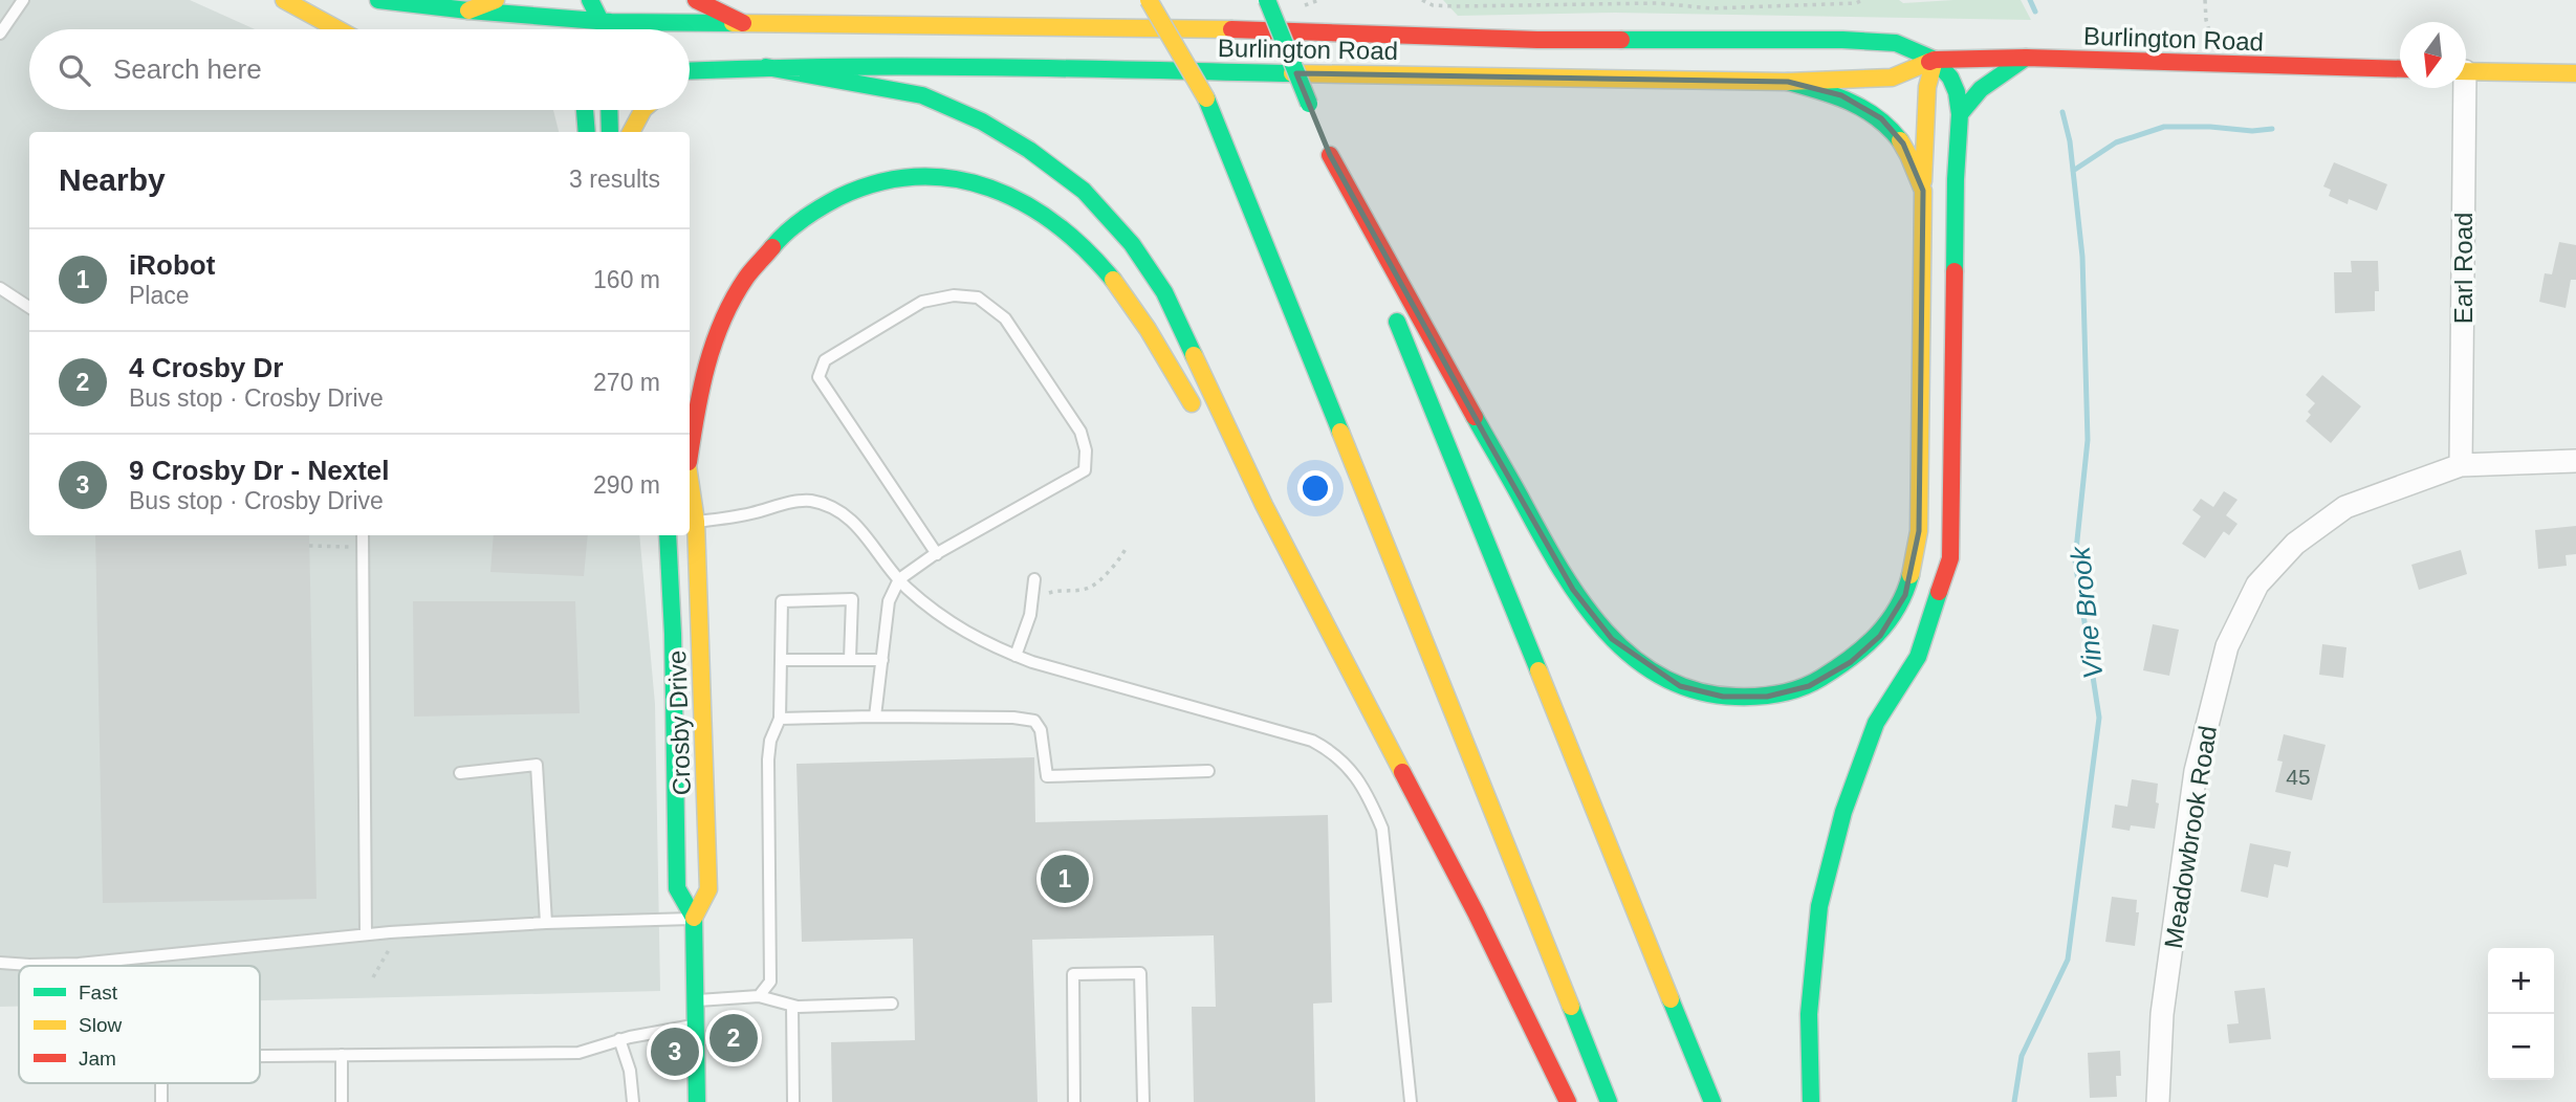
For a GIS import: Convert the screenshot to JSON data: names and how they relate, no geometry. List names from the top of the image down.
{
  "streets": {
    "main road": ["Burlington Road", "Crosby Drive"],
    "street": ["Earl Road", "Meadowbrook Road"]
  },
  "crossings": [
    ["Earl Road", "Meadowbrook Road"]
  ],
  "water": ["Vine Brook"],
  "house_numbers": ["45"],
  "legend": ["Fast", "Slow", "Jam"],
  "north": "bottom",
  "page": {
    "search": "Search here",
    "heading": ["Nearby", "3 results"],
    "list": [
      {
        "mark": "1",
        "name": "iRobot",
        "note": "Place",
        "value": "160 m"
      },
      {
        "mark": "2",
        "name": "4 Crosby Dr",
        "note": "Bus stop · Crosby Drive",
        "value": "270 m"
      },
      {
        "mark": "3",
        "name": "9 Crosby Dr - Nextel",
        "note": "Bus stop · Crosby Drive",
        "value": "290 m"
      }
    ],
    "pins": ["1", "2", "3"],
    "map_buttons": ["+", "−"]
  }
}
